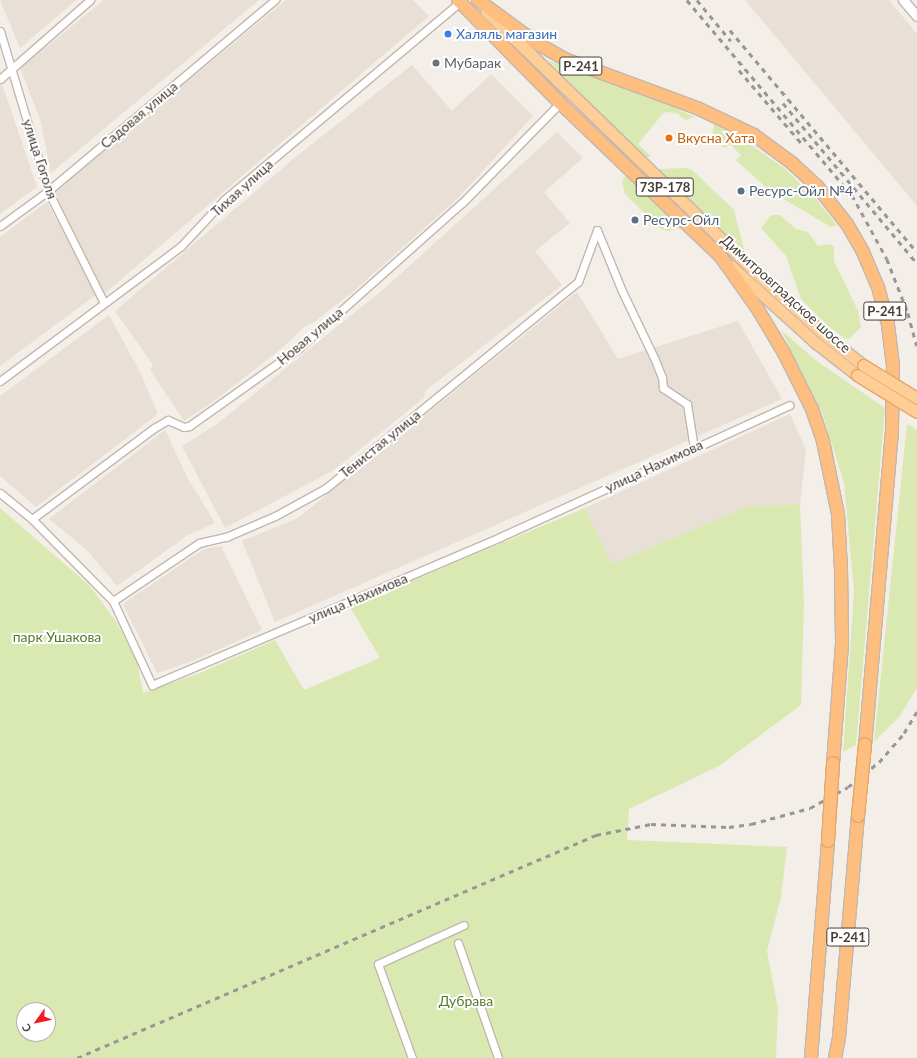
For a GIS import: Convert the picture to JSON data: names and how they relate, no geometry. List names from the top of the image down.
{
  "streets": {
    "highway": ["Р-241", "Димитровградское шоссе"],
    "main road": ["73Р-178"],
    "street": [
      "Садовая улица",
      "улица Гоголя",
      "Тихая улица",
      "Новая улица",
      "Тенистая улица",
      "улица Нахимова"
    ]
  },
  "crossings": [
    ["Р-241", "Димитровградское шоссе"],
    ["Садовая улица", "улица Гоголя"],
    ["улица Гоголя", "Тихая улица"],
    ["Тихая улица", "Димитровградское шоссе"],
    ["Димитровградское шоссе", "Новая улица"],
    ["Новая улица", "улица Нахимова"],
    ["Тенистая улица", "улица Нахимова"]
  ],
  "parks": ["парк Ушакова", "Дубрава"],
  "places": [
    "Халяль магазин",
    "Мубарак",
    "Вкусна Хата",
    "Ресурс-Ойл №4",
    "Ресурс-Ойл"
  ],
  "north": "bottom left"
}
